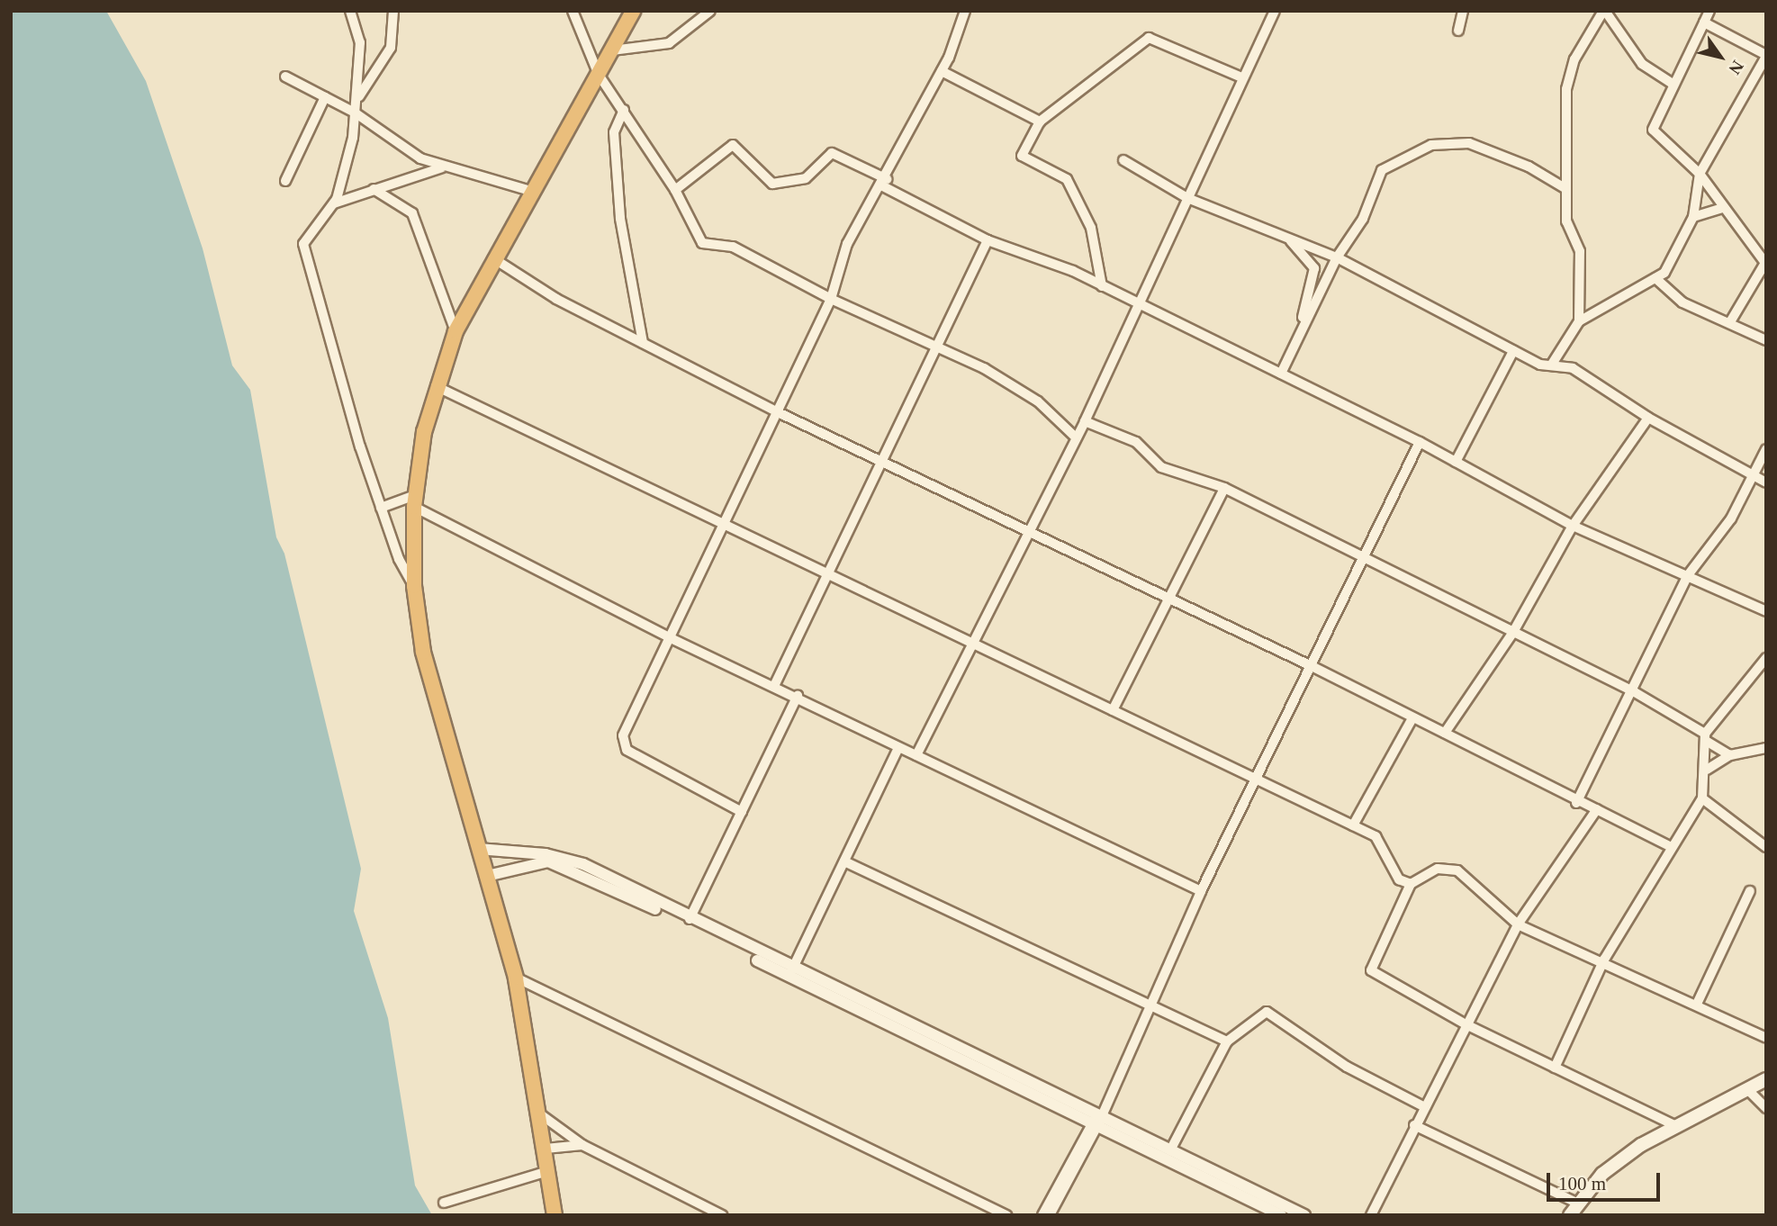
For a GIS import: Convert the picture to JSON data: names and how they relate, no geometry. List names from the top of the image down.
{
  "scale_bar": "100 m",
  "north": "bottom right"
}
